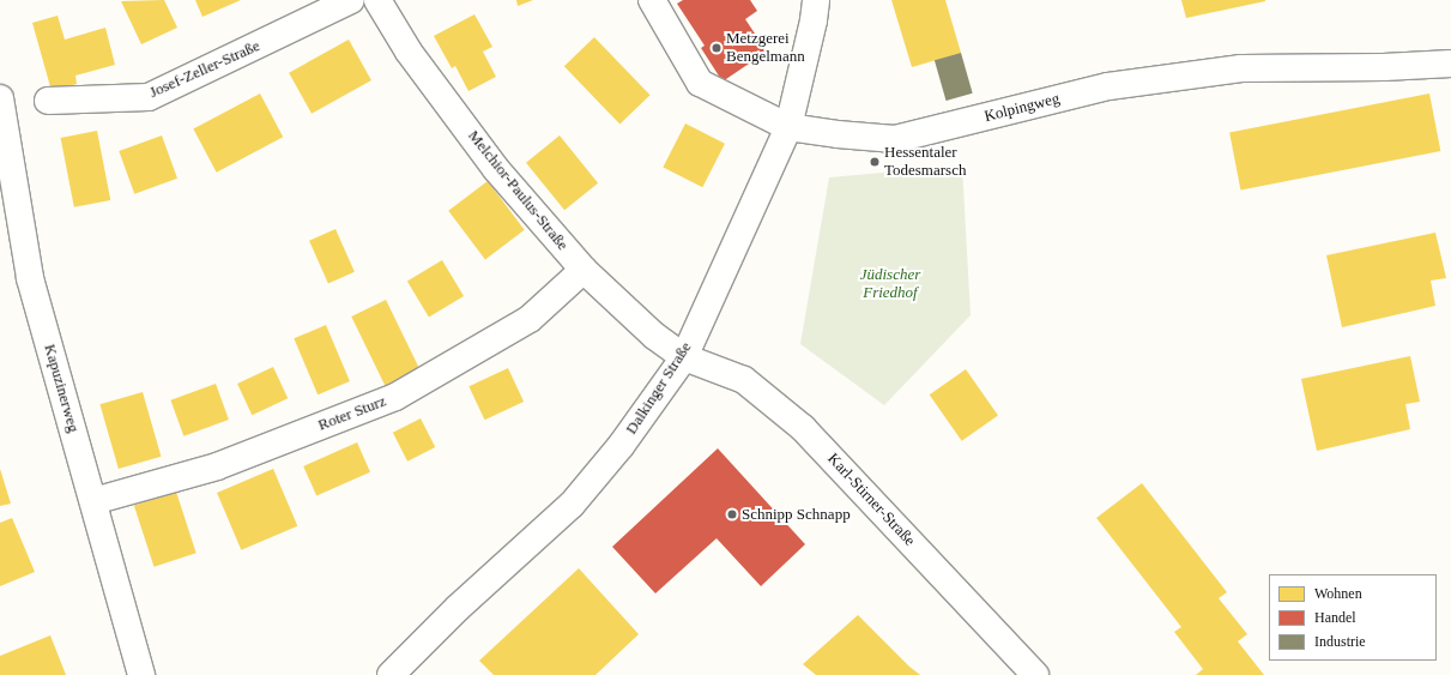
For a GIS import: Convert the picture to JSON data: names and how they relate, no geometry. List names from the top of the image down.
{
  "streets": {
    "street": [
      "Josef-Zeller-Straße",
      "Kolpingweg",
      "Melchior-Paulus-Straße",
      "Kapuzinerweg",
      "Dalkinger Straße",
      "Roter Sturz",
      "Karl-Stirner-Straße"
    ]
  },
  "crossings": [
    ["Kolpingweg", "Dalkinger Straße"],
    ["Melchior-Paulus-Straße", "Dalkinger Straße"],
    ["Melchior-Paulus-Straße", "Roter Sturz"],
    ["Melchior-Paulus-Straße", "Karl-Stirner-Straße"],
    ["Kapuzinerweg", "Roter Sturz"],
    ["Dalkinger Straße", "Karl-Stirner-Straße"]
  ],
  "parks": ["Jüdischer Friedhof"],
  "places": ["Metzgerei Bengelmann", "Hessentaler Todesmarsch", "Schnipp Schnapp"],
  "legend": ["Wohnen", "Handel", "Industrie"]
}
